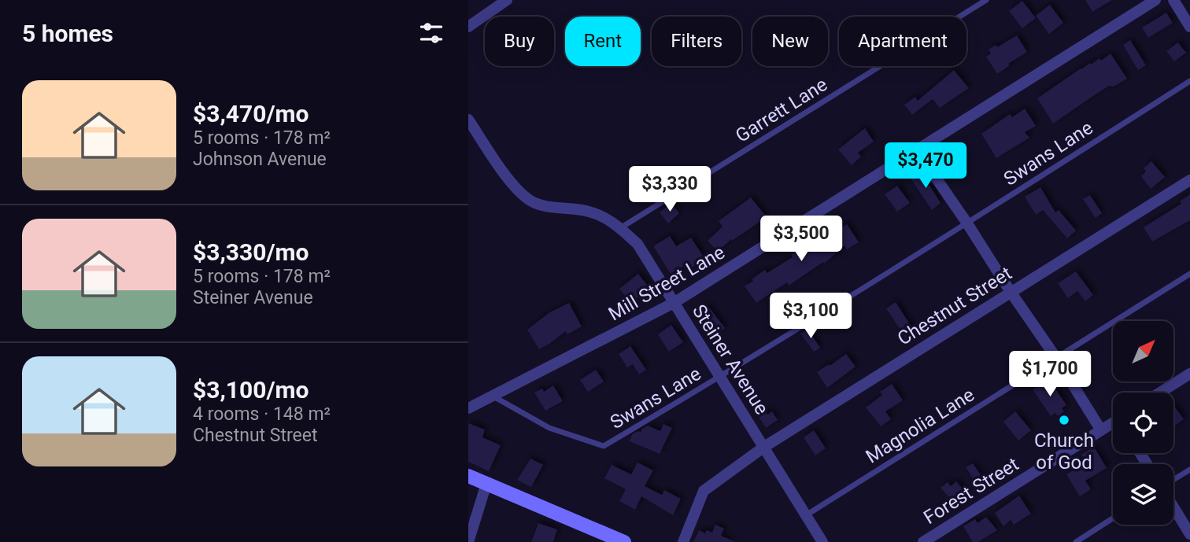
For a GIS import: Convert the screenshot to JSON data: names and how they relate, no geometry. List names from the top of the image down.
{
  "streets": {
    "street": [
      "Mill Street Lane",
      "Chestnut Street",
      "Steiner Avenue",
      "Forest Street"
    ],
    "lane": ["Garrett Lane", "Swans Lane", "Magnolia Lane"]
  },
  "crossings": [
    ["Garrett Lane", "Steiner Avenue"],
    ["Swans Lane", "Mill Street Lane"],
    ["Swans Lane", "Steiner Avenue"],
    ["Mill Street Lane", "Steiner Avenue"],
    ["Chestnut Street", "Steiner Avenue"],
    ["Steiner Avenue", "Magnolia Lane"]
  ],
  "places": ["Church of God"],
  "north": "top right",
  "page": {
    "heading": "5 homes",
    "chip": [
      "Buy",
      "Rent",
      "Filters",
      "New",
      "Apartment"
    ],
    "list": [
      {
        "name": "$3,470/mo",
        "note": "5 rooms · 178 m² · Johnson Avenue"
      },
      {
        "name": "$3,330/mo",
        "note": "5 rooms · 178 m² · Steiner Avenue"
      },
      {
        "name": "$3,100/mo",
        "note": "4 rooms · 148 m² · Chestnut Street"
      }
    ],
    "price": [
      "$3,470",
      "$3,330",
      "$3,500",
      "$3,100",
      "$1,700"
    ]
  }
}
